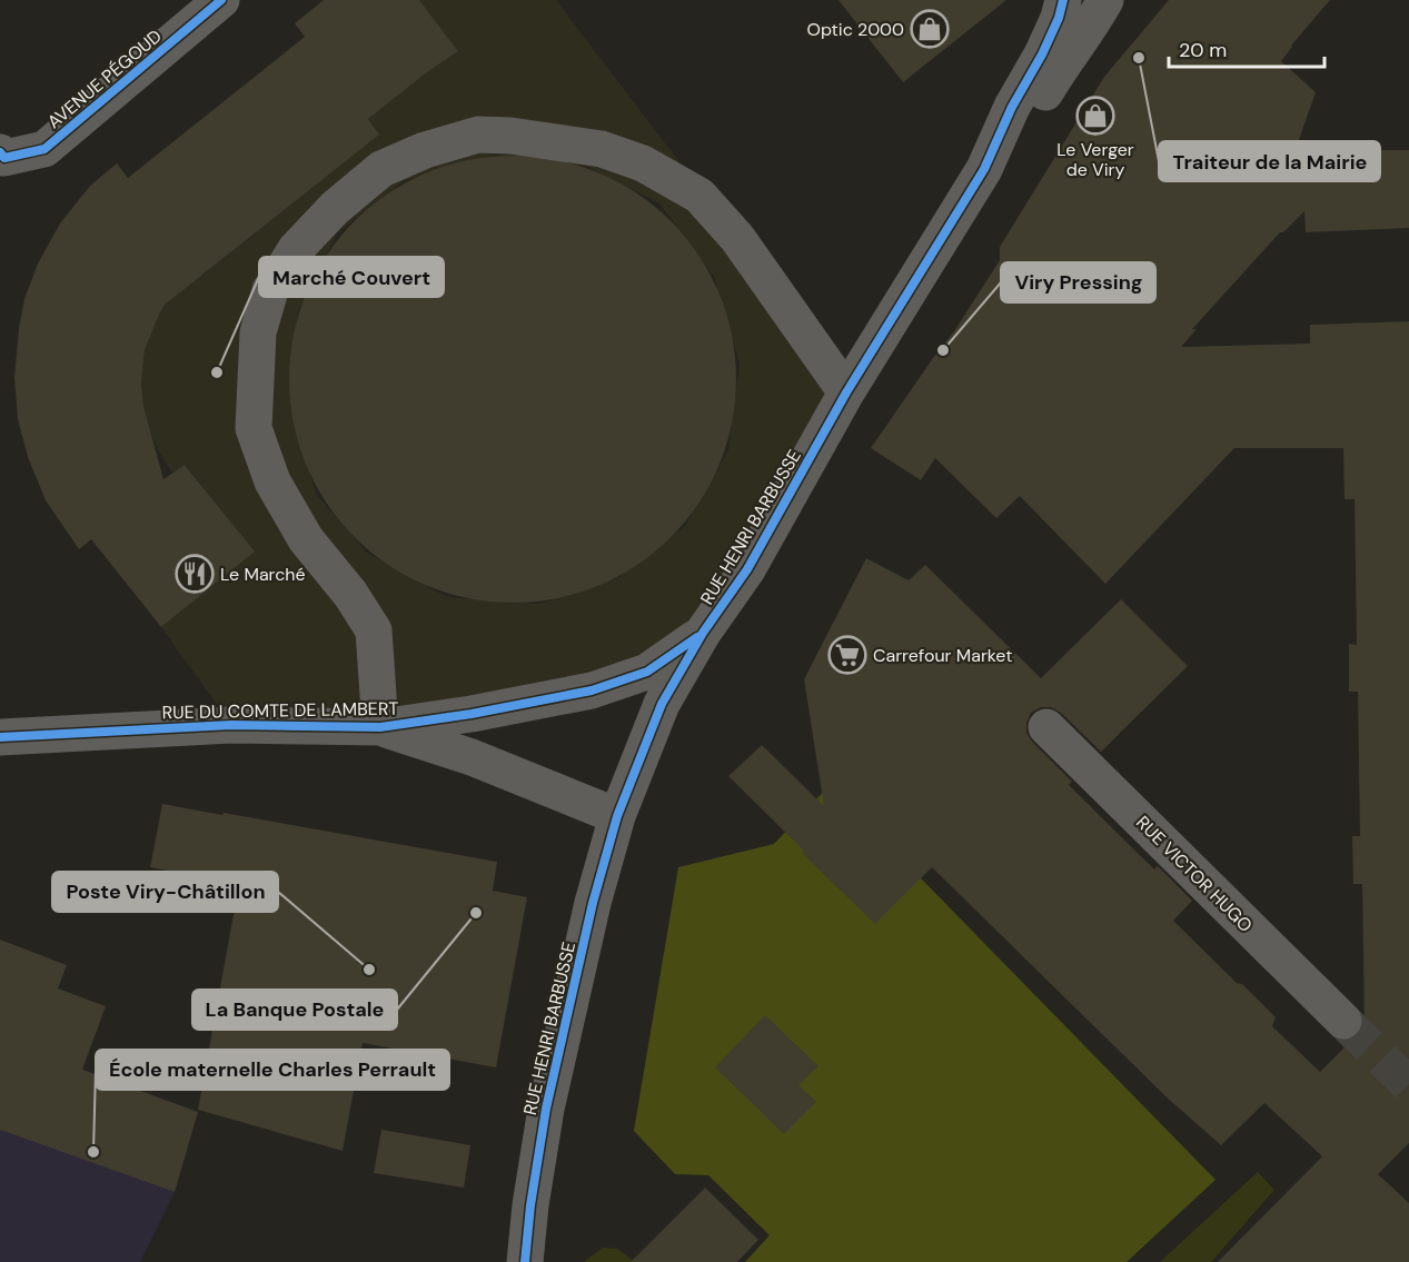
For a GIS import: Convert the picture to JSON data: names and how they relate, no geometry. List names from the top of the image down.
{
  "streets": {
    "street": [
      "AVENUE PÉGOUD",
      "RUE HENRI BARBUSSE",
      "RUE DU COMTE DE LAMBERT",
      "RUE VICTOR HUGO"
    ]
  },
  "crossings": [
    ["RUE HENRI BARBUSSE", "RUE DU COMTE DE LAMBERT"]
  ],
  "places": {
    "shop": ["Optic 2000", "Le Verger de Viry"],
    "other": [
      "Traiteur de la Mairie",
      "Viry Pressing",
      "Marché Couvert",
      "La Banque Postale",
      "Poste Viry-Châtillon",
      "École maternelle Charles Perrault"
    ],
    "restaurant": ["Le Marché"],
    "supermarket": ["Carrefour Market"]
  },
  "scale_bar": "20 m"
}
